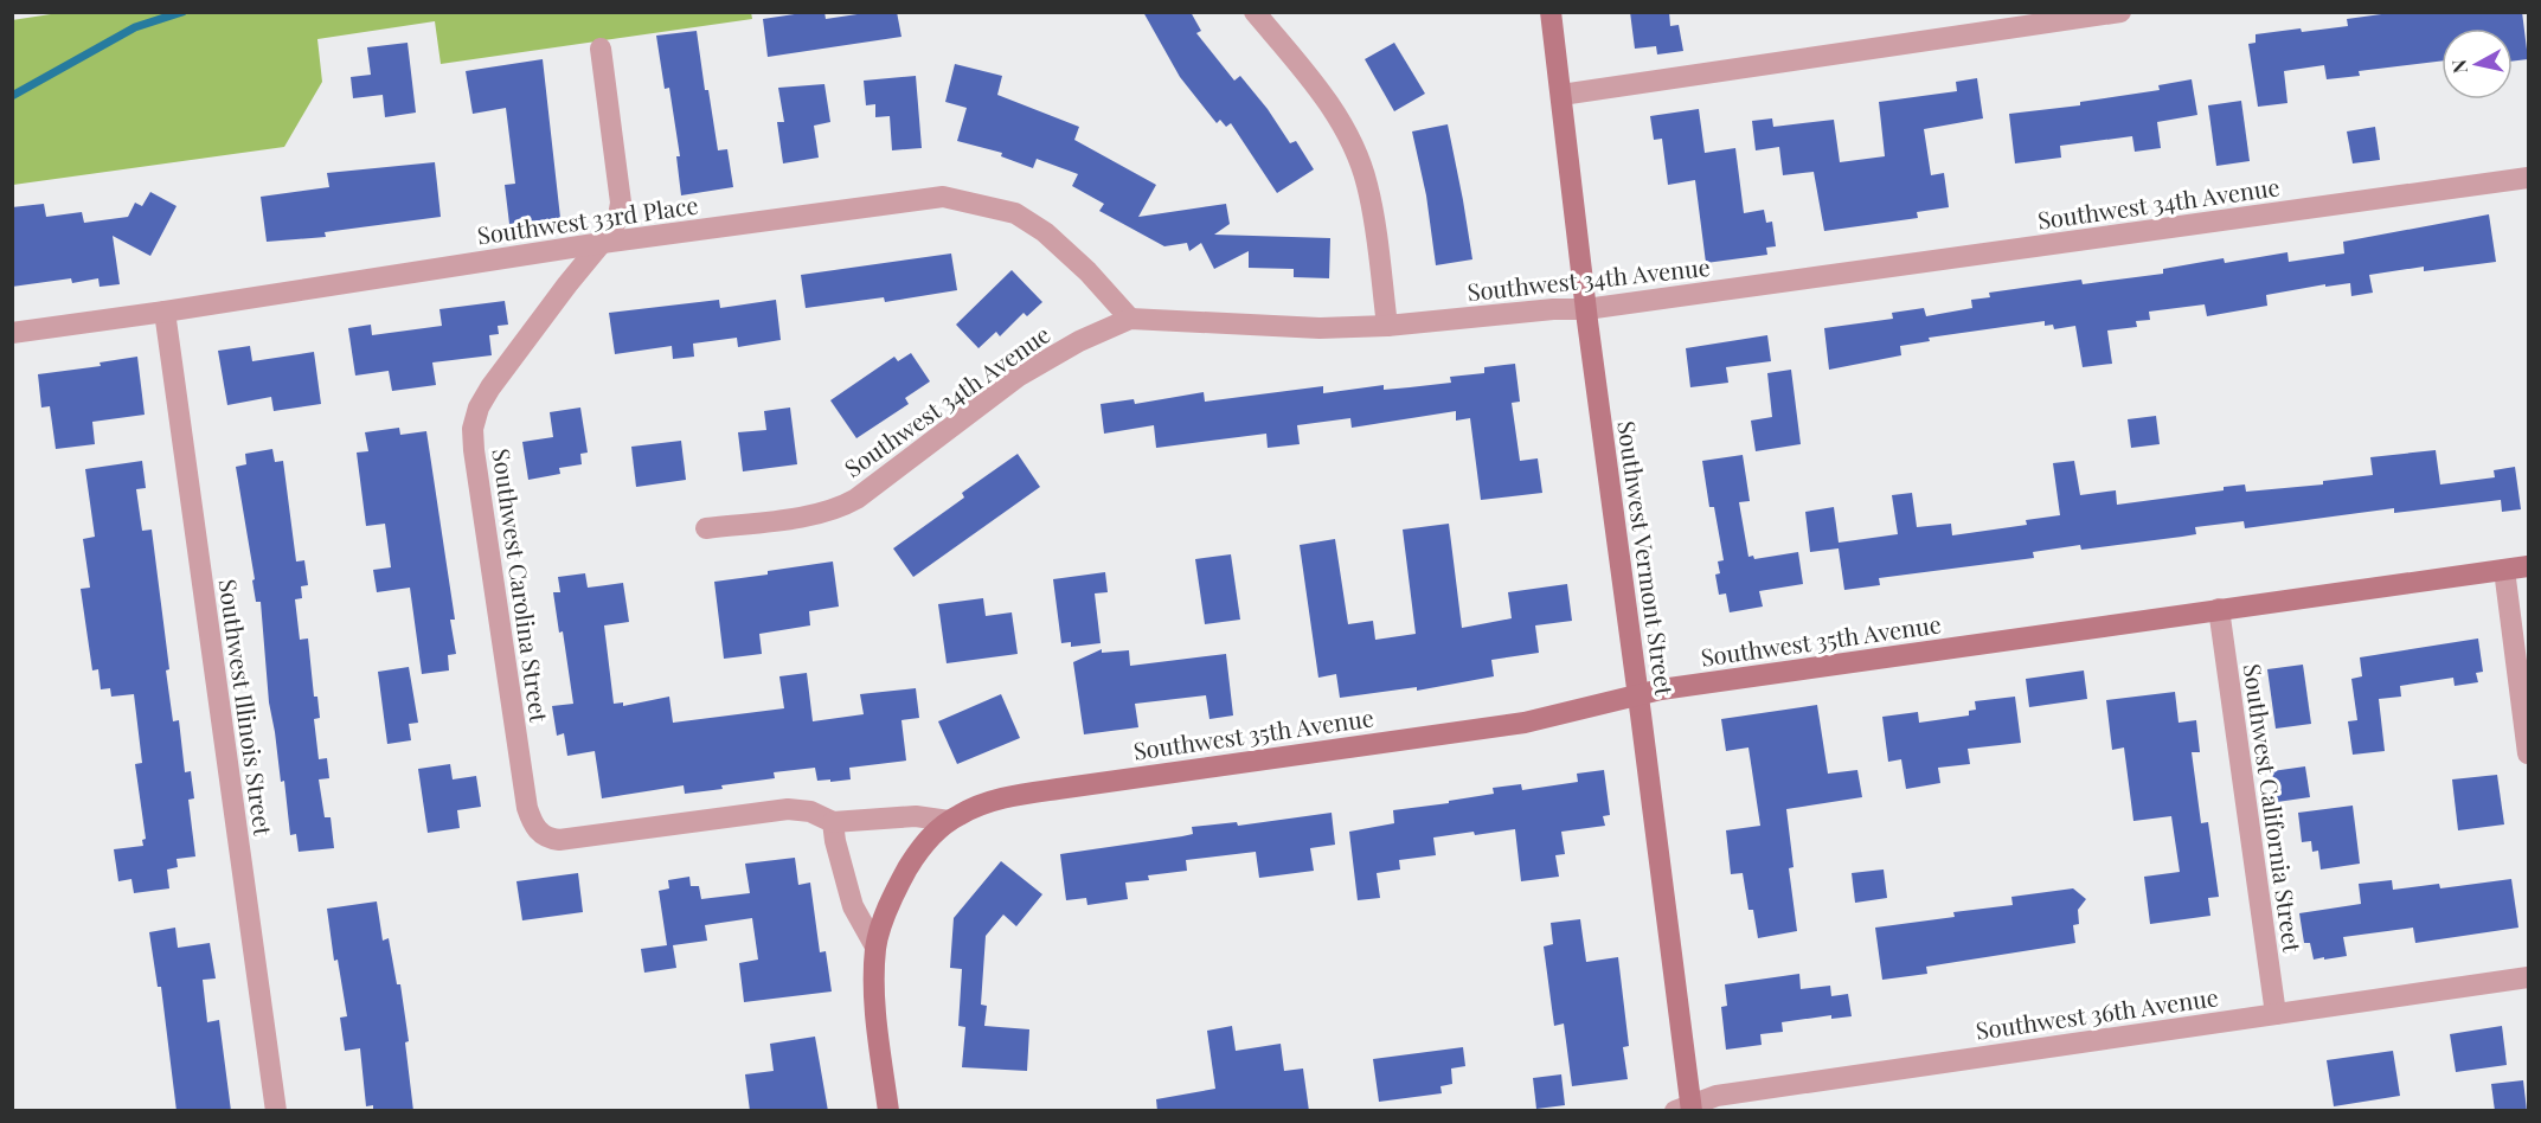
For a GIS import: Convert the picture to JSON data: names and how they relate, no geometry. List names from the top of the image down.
{
  "streets": {
    "street": [
      "Southwest 34th Avenue",
      "Southwest 33rd Place",
      "Southwest Vermont Street",
      "Southwest Carolina Street",
      "Southwest 35th Avenue",
      "Southwest Illinois Street",
      "Southwest California Street",
      "Southwest 36th Avenue"
    ]
  },
  "crossings": [
    ["Southwest 34th Avenue", "Southwest 33rd Place"],
    ["Southwest 34th Avenue", "Southwest Vermont Street"],
    ["Southwest 33rd Place", "Southwest Carolina Street"],
    ["Southwest 33rd Place", "Southwest Illinois Street"],
    ["Southwest Vermont Street", "Southwest 35th Avenue"],
    ["Southwest Vermont Street", "Southwest 36th Avenue"],
    ["Southwest 35th Avenue", "Southwest California Street"],
    ["Southwest California Street", "Southwest 36th Avenue"]
  ],
  "north": "left"
}
